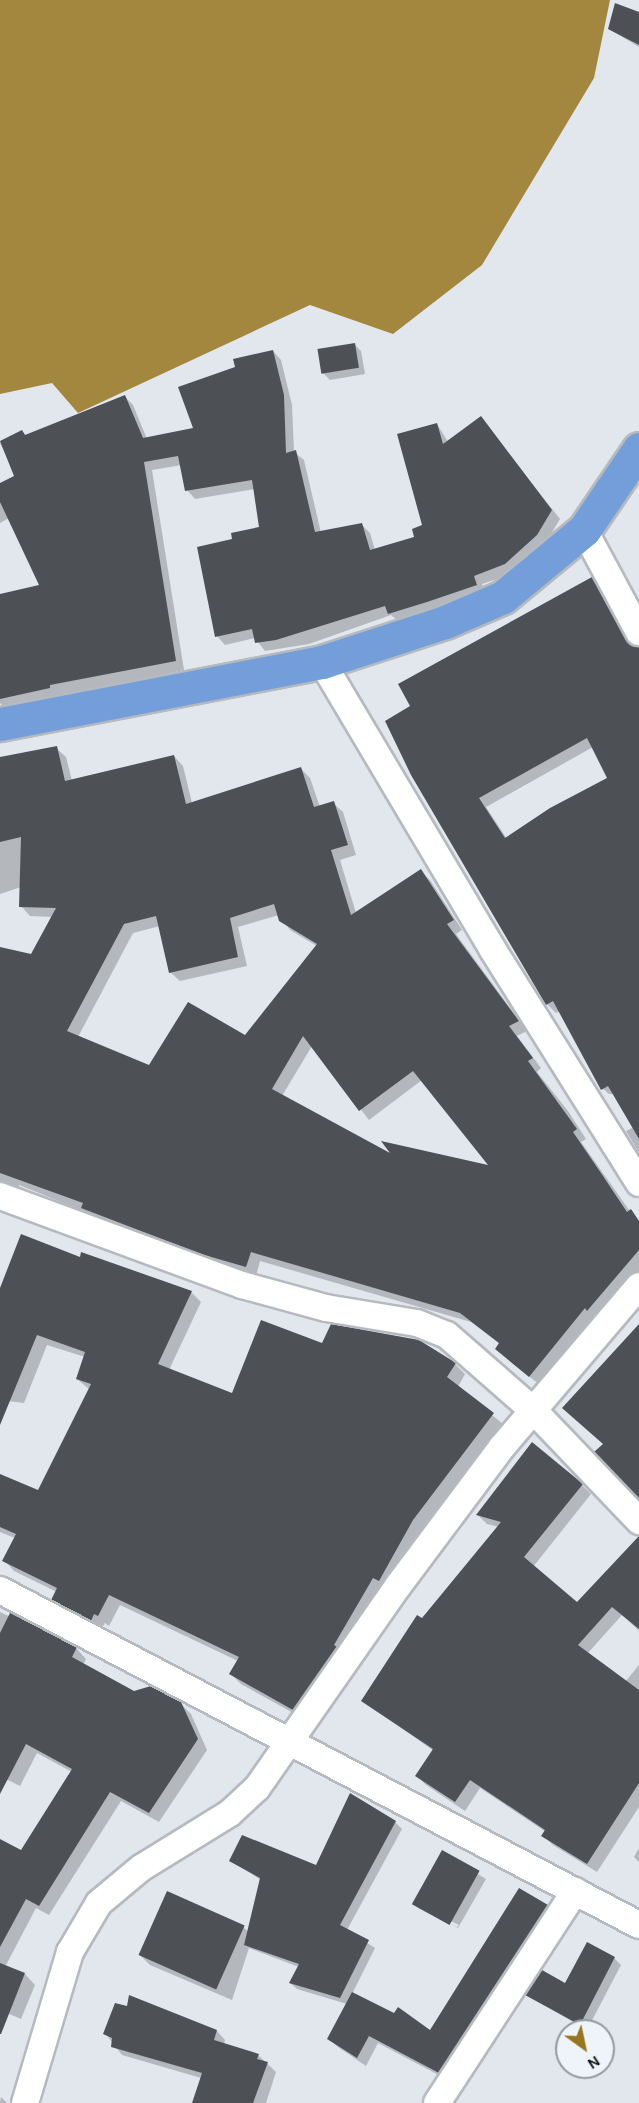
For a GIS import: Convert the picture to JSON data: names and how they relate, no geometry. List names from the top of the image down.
{
  "north": "bottom right"
}
